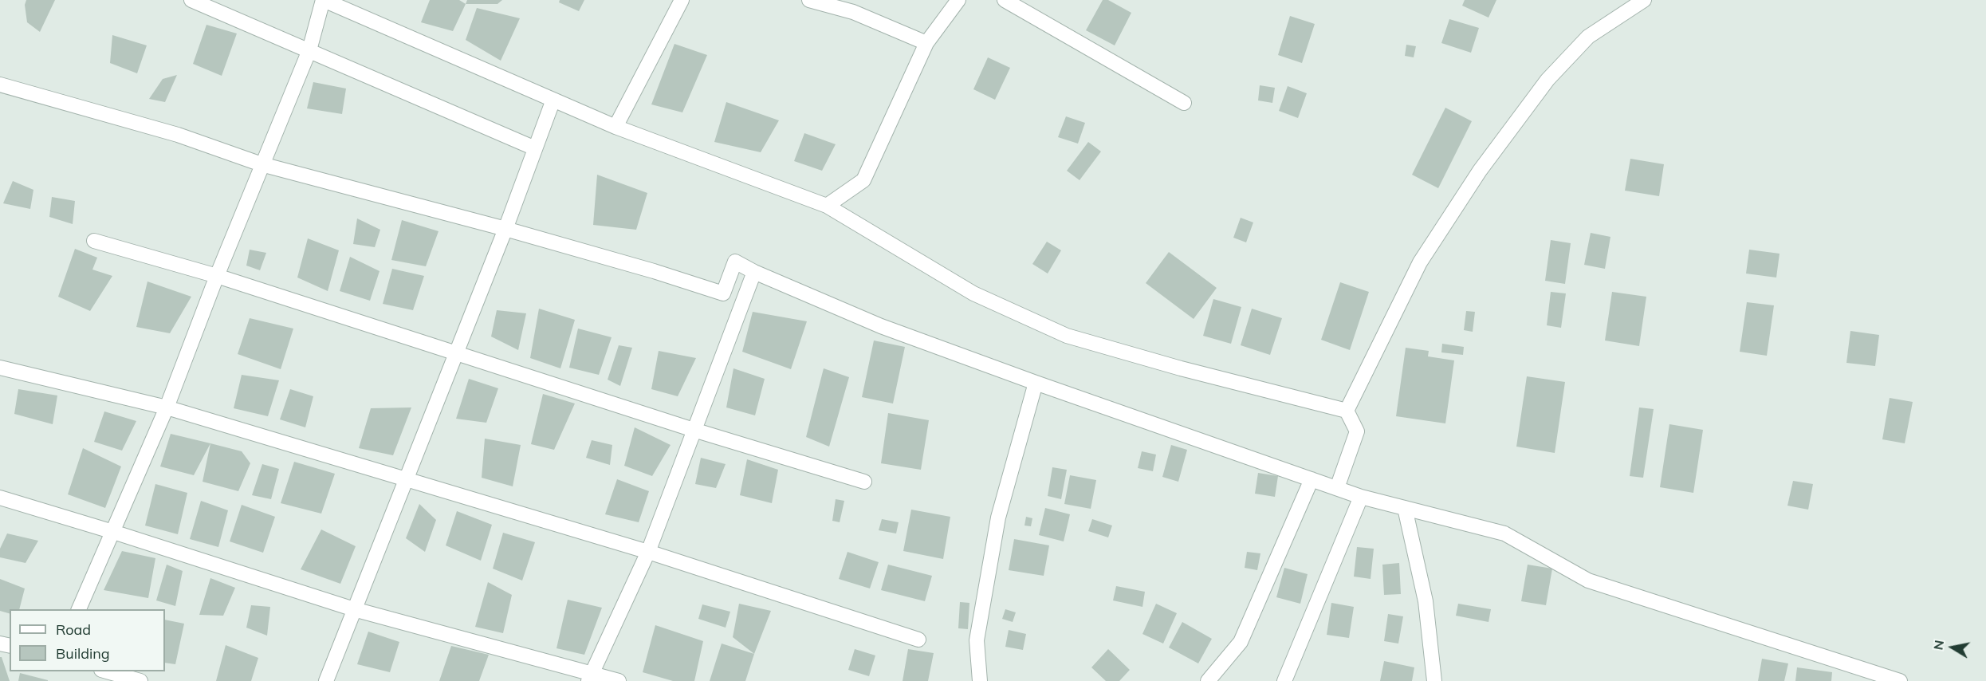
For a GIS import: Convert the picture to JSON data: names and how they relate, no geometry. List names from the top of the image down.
{
  "legend": ["Road", "Building"],
  "north": "left"
}
